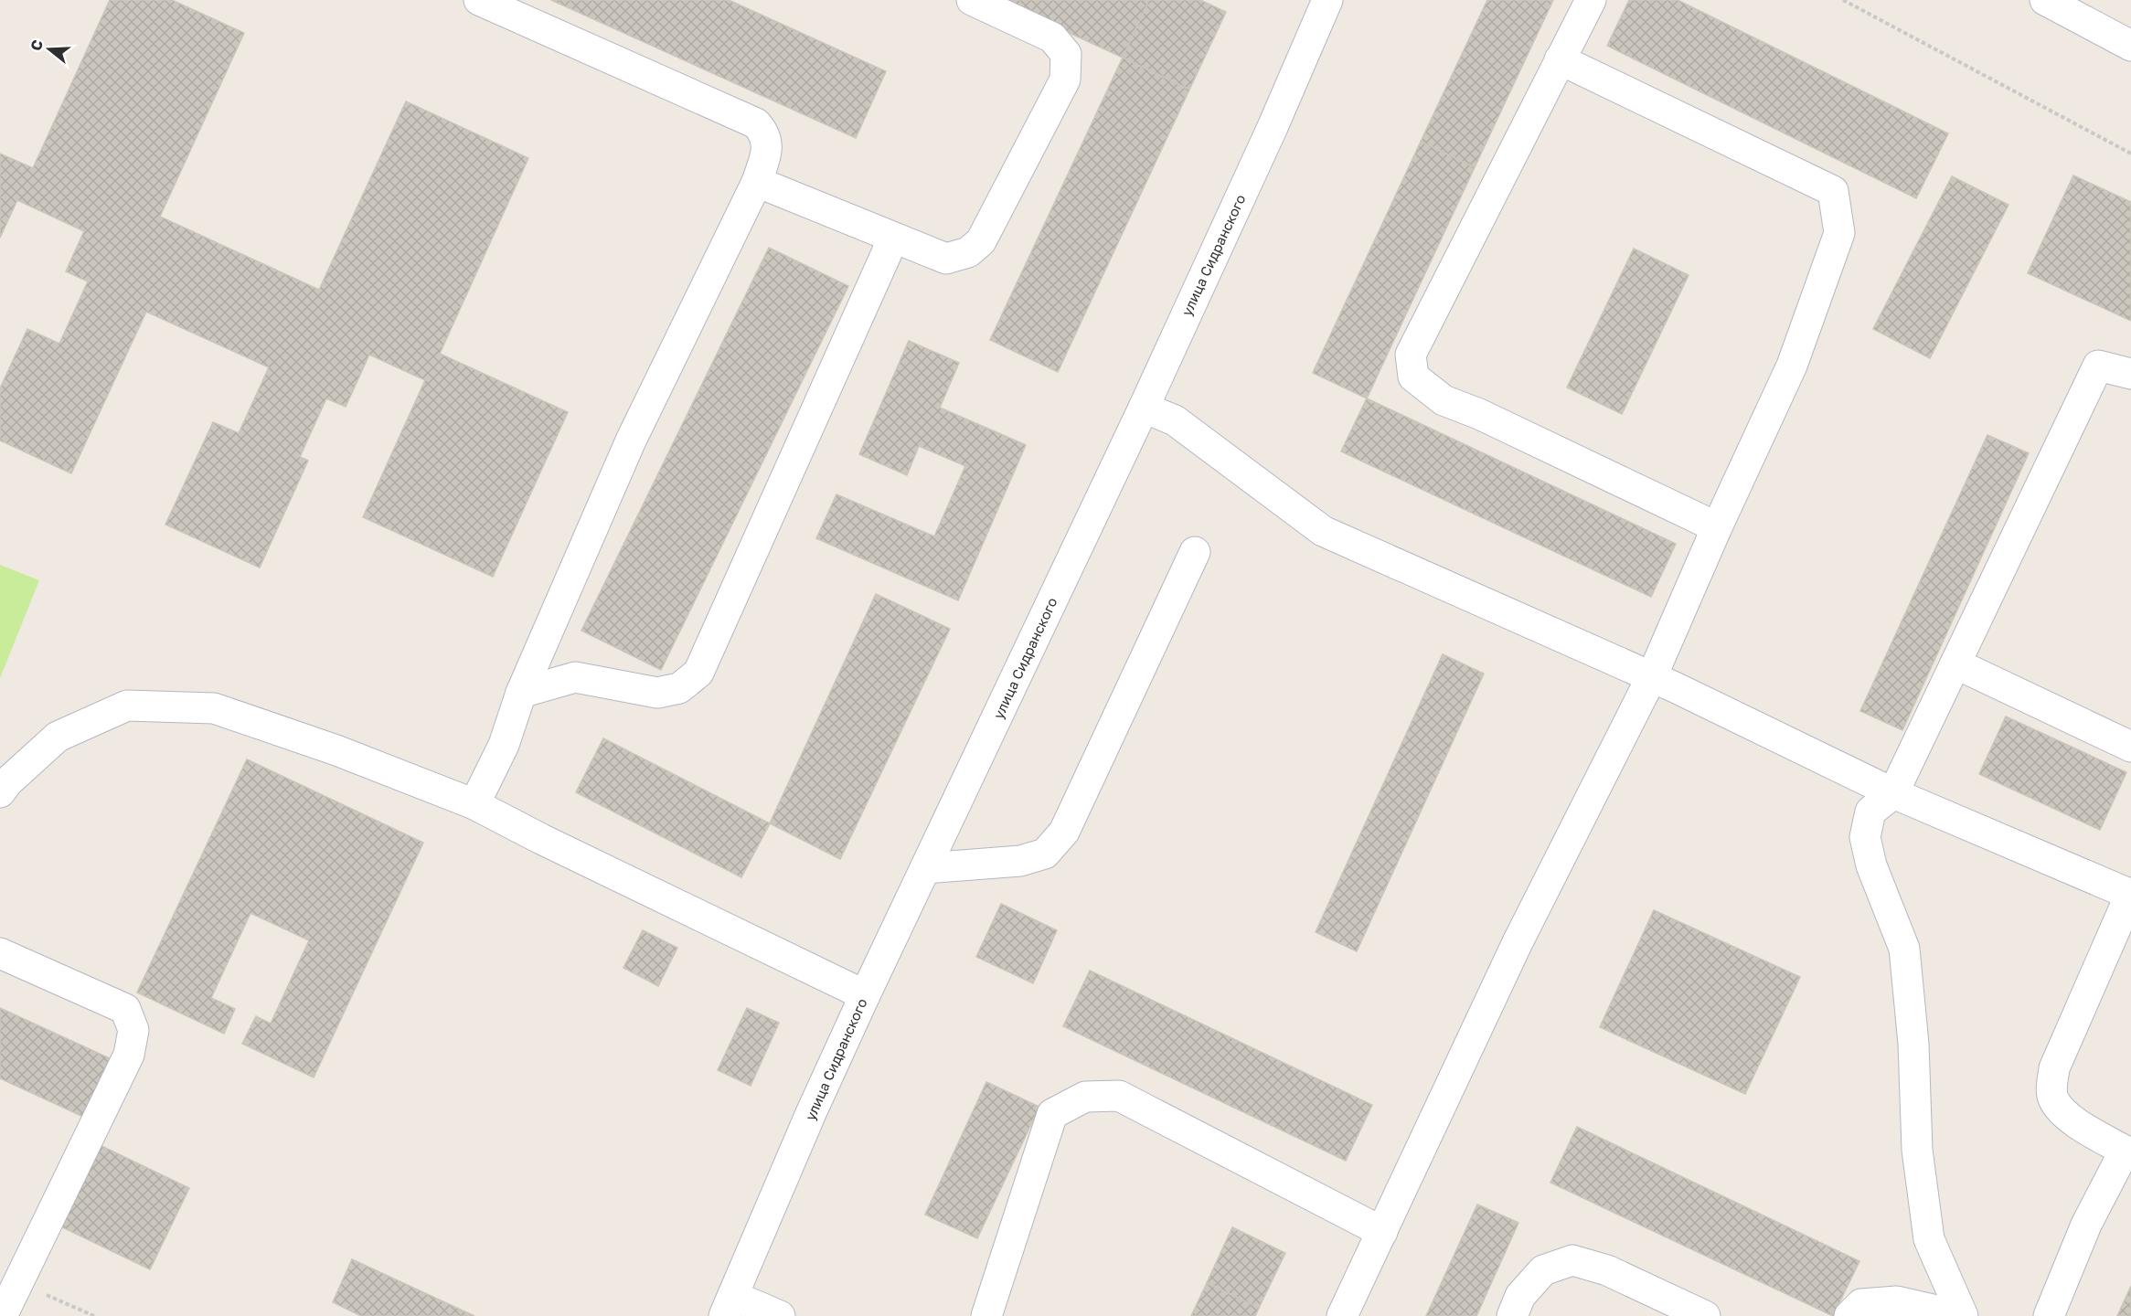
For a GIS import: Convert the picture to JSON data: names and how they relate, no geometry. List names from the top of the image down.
{
  "streets": {
    "street": ["улица Сидранского"]
  },
  "north": "left"
}
